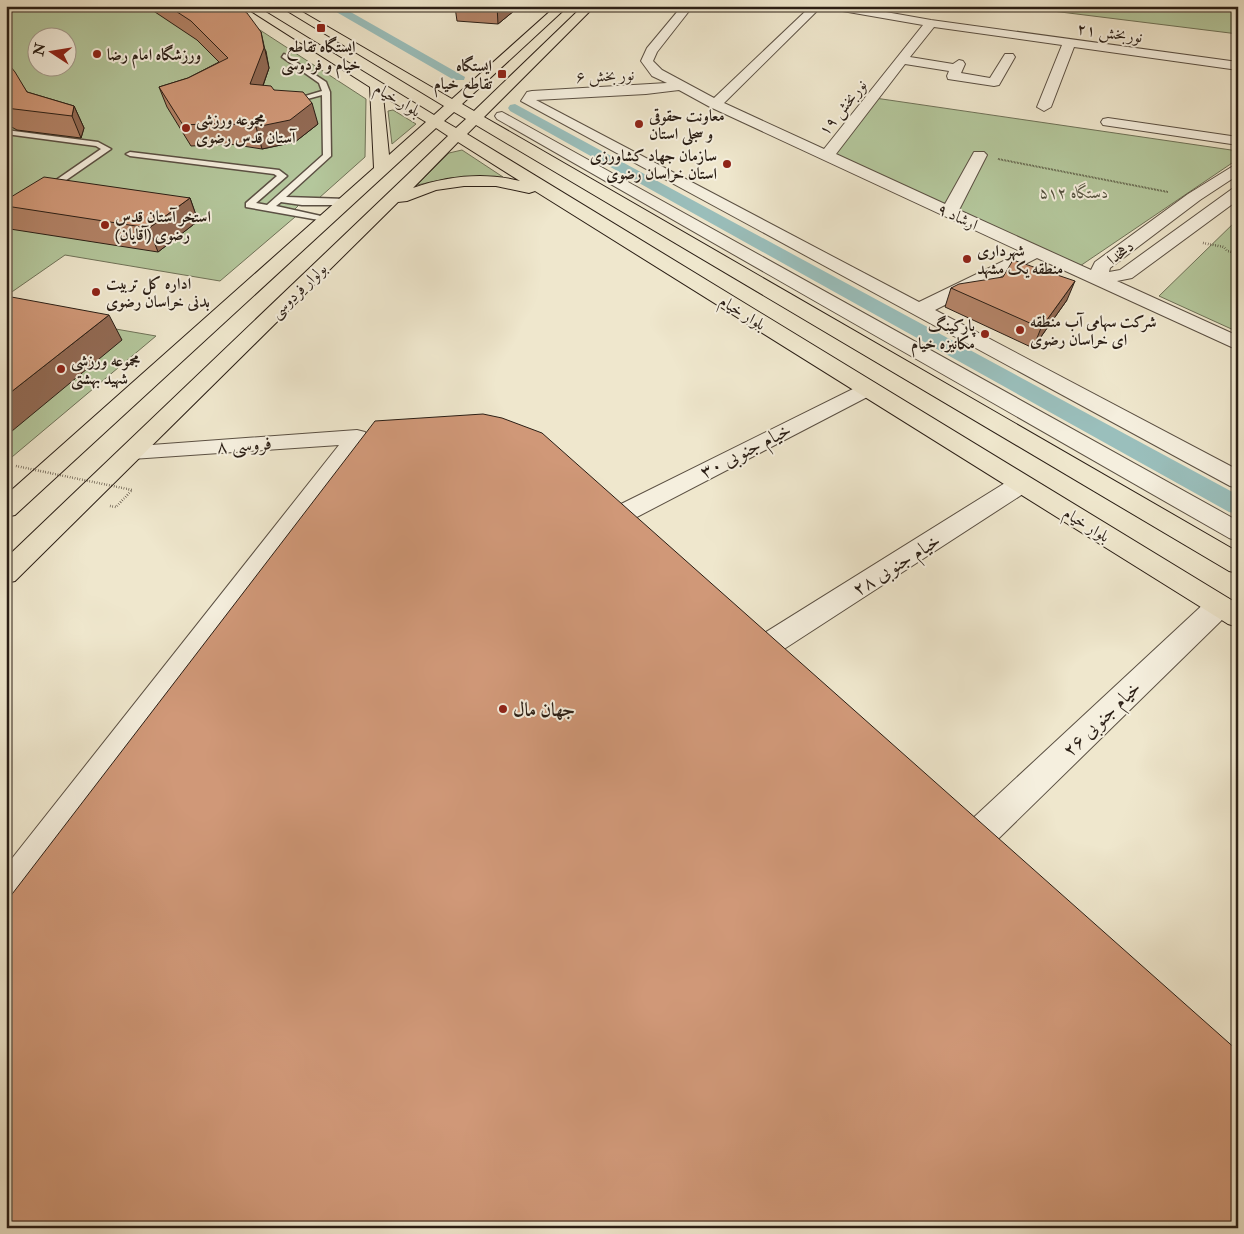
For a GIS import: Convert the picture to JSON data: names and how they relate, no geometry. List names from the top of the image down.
{
  "streets": {
    "main road": ["بلوار خیام", "بولوار فردوسی"],
    "street": [
      "نوربخش ۲۱",
      "نور بخش ۶",
      "نوربخش ۱۹",
      "ارشاد ۹",
      "دهخدا",
      "فروسی ۸",
      "خیام جنوبی ۳۰",
      "خیام جنوبی ۲۸",
      "خیام جنوبی ۲۶"
    ]
  },
  "crossings": [
    ["نوربخش ۲۱", "نوربخش ۱۹"],
    ["نور بخش ۶", "ارشاد ۹"],
    ["بلوار خیام", "بولوار فردوسی"],
    ["بلوار خیام", "خیام جنوبی ۳۰"],
    ["بلوار خیام", "خیام جنوبی ۲۸"],
    ["بلوار خیام", "خیام جنوبی ۲۶"],
    ["نوربخش ۱۹", "ارشاد ۹"],
    ["ارشاد ۹", "دهخدا"],
    ["بولوار فردوسی", "فروسی ۸"]
  ],
  "parks": ["۵۱۲ دستگاه"],
  "places": {
    "transit": ["ایستگاه تقاطع خیام و فردوسی", "ایستگاه تقاطع خیام"],
    "other": [
      "ورزشگاه امام رضا",
      "معاونت حقوقی و سجلی استان",
      "مجموعه ورزشی آستان قدس رضوی",
      "سازمان جهاد کشاورزی استان خراسان رضوی",
      "استخر آستان قدس رضوی (آقایان)",
      "شهرداری منطقه یک مشهد",
      "اداره کل تربیت بدنی خراسان رضوی",
      "شرکت سهامی آب منطقه ای خراسان رضوی",
      "پارکینگ مکانیزه خیام",
      "مجموعه ورزشی شهید بهشتی",
      "جهان مال"
    ]
  },
  "north": "left"
}
